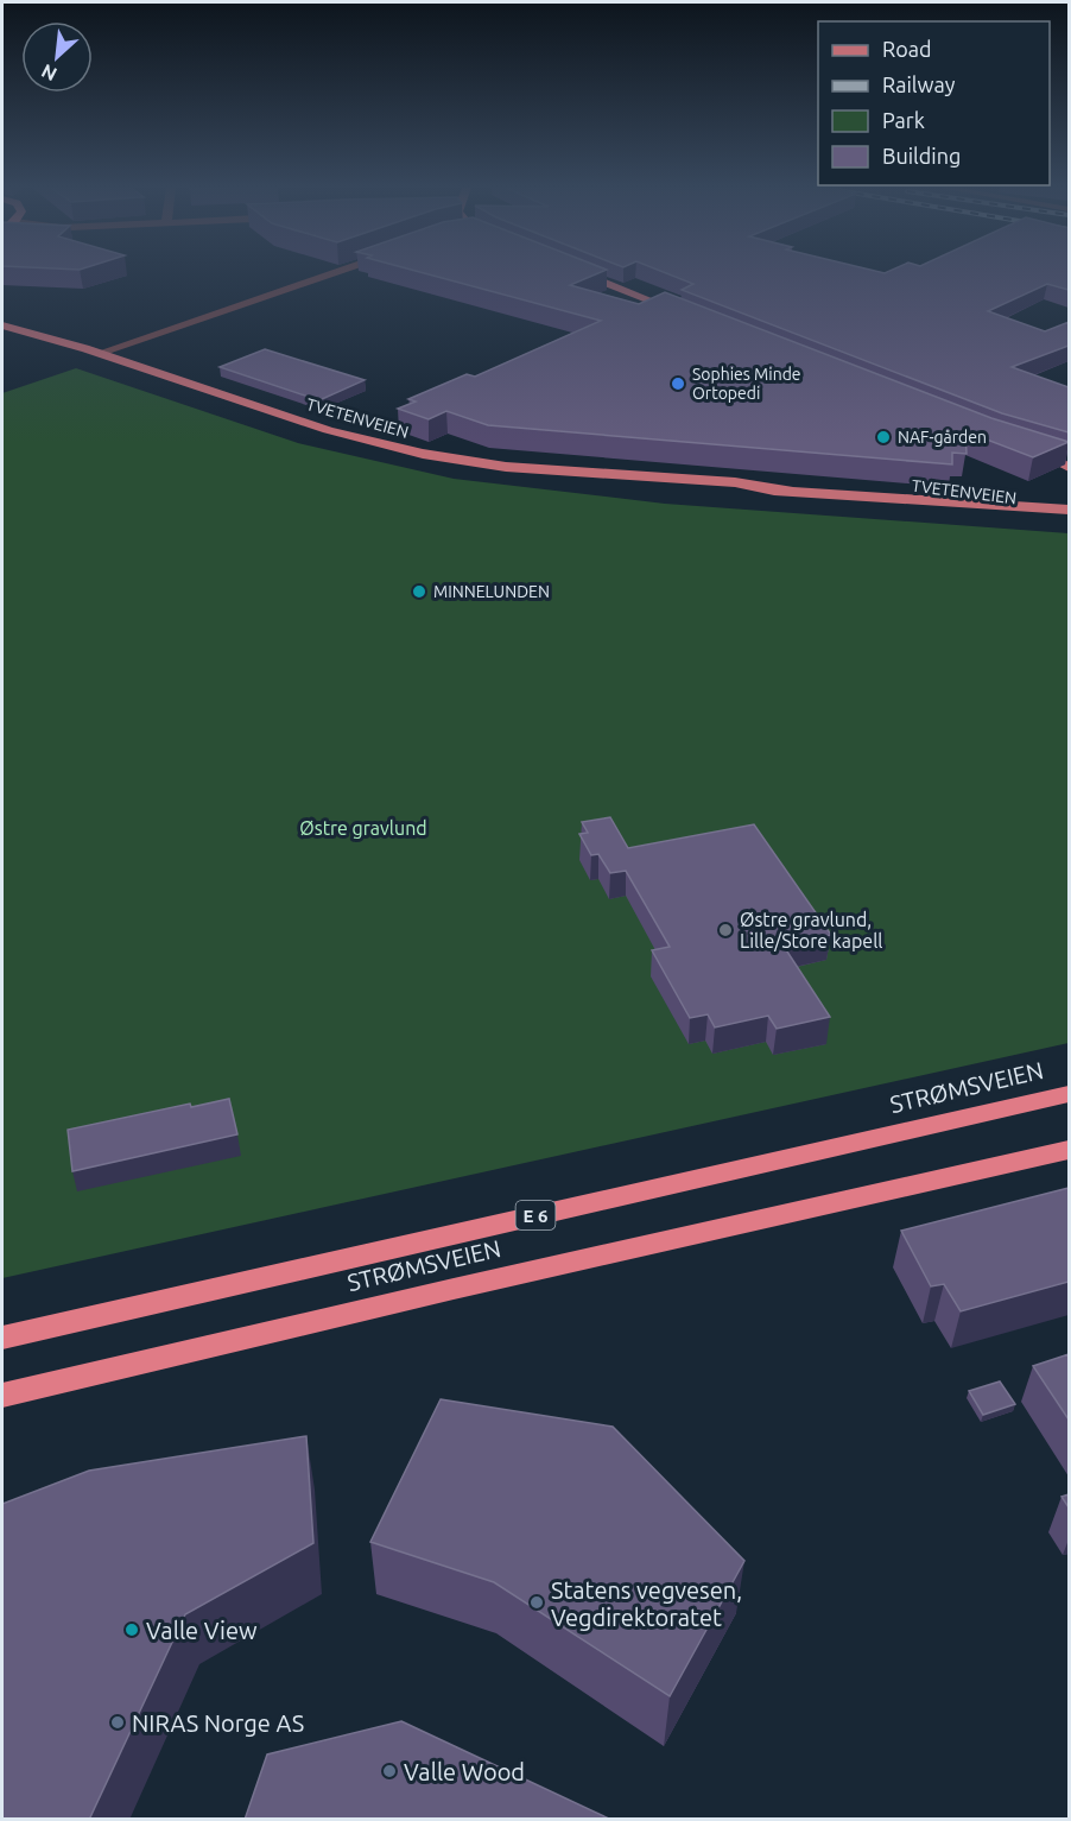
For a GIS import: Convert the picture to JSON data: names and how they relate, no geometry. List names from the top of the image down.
{
  "streets": {
    "highway": ["STRØMSVEIEN", "E 6"],
    "main road": ["TVETENVEIEN"]
  },
  "parks": ["Østre gravlund"],
  "places": [
    "Sophies Minde Ortopedi",
    "NAF-gården",
    "MINNELUNDEN",
    "Østre gravlund, Lille/Store kapell",
    "Statens vegvesen, Vegdirektoratet",
    "Valle View",
    "NIRAS Norge AS",
    "Valle Wood"
  ],
  "legend": [
    "Road",
    "Railway",
    "Park",
    "Building"
  ],
  "north": "bottom left"
}
